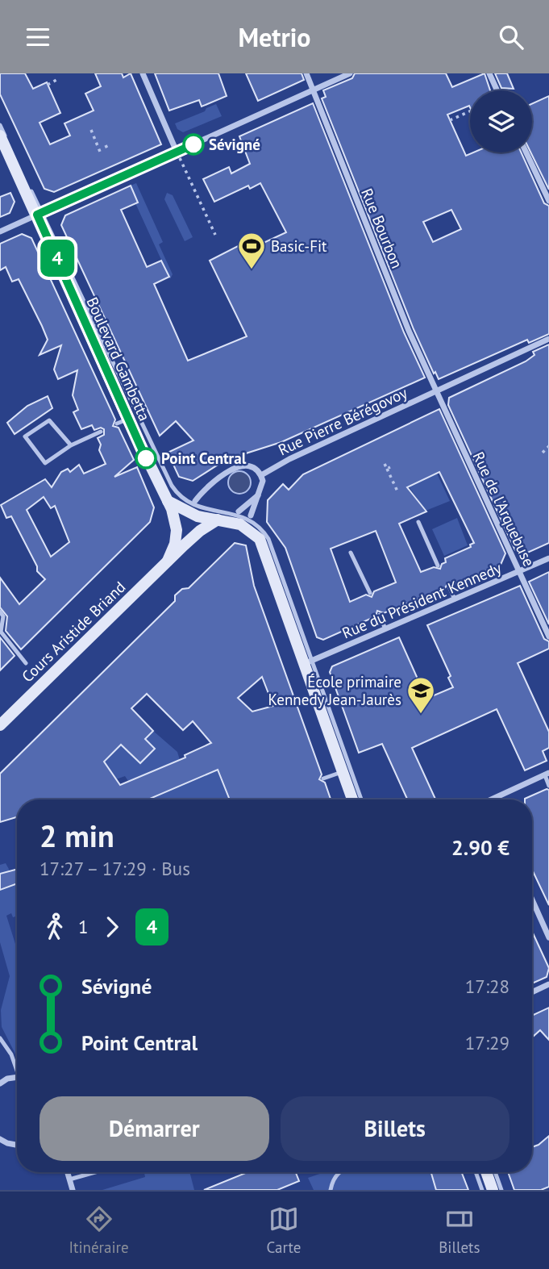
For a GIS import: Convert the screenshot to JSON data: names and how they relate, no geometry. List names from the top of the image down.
{
  "streets": {
    "street": [
      "Rue Bourbon",
      "Boulevard Gambetta",
      "Rue Pierre Bérégovoy",
      "Rue de l'Arquebuse",
      "Rue du Président Kennedy",
      "Cours Aristide Briand"
    ]
  },
  "crossings": [
    ["Rue Bourbon", "Rue Pierre Bérégovoy"],
    ["Rue Bourbon", "Rue de l'Arquebuse"],
    ["Boulevard Gambetta", "Cours Aristide Briand"],
    ["Rue Pierre Bérégovoy", "Rue de l'Arquebuse"],
    ["Rue de l'Arquebuse", "Rue du Président Kennedy"]
  ],
  "places": {
    "other": ["Sévigné", "Point Central"],
    "sports": ["Basic-Fit"],
    "school or university": ["École primaire Kennedy Jean-Jaurès"]
  },
  "lines": ["bus line 4"],
  "page": {
    "header": "Metrio",
    "on_map": "4",
    "heading": ["2 min", "17:27 – 17:29 · Bus", "2.90 €"],
    "legs": ["1", "4"],
    "list": [
      {
        "name": "Sévigné",
        "value": "17:28"
      },
      {
        "name": "Point Central",
        "value": "17:29"
      }
    ],
    "buttons": ["Démarrer", "Billets"],
    "tabs": ["Itinéraire", "Carte", "Billets"]
  }
}
